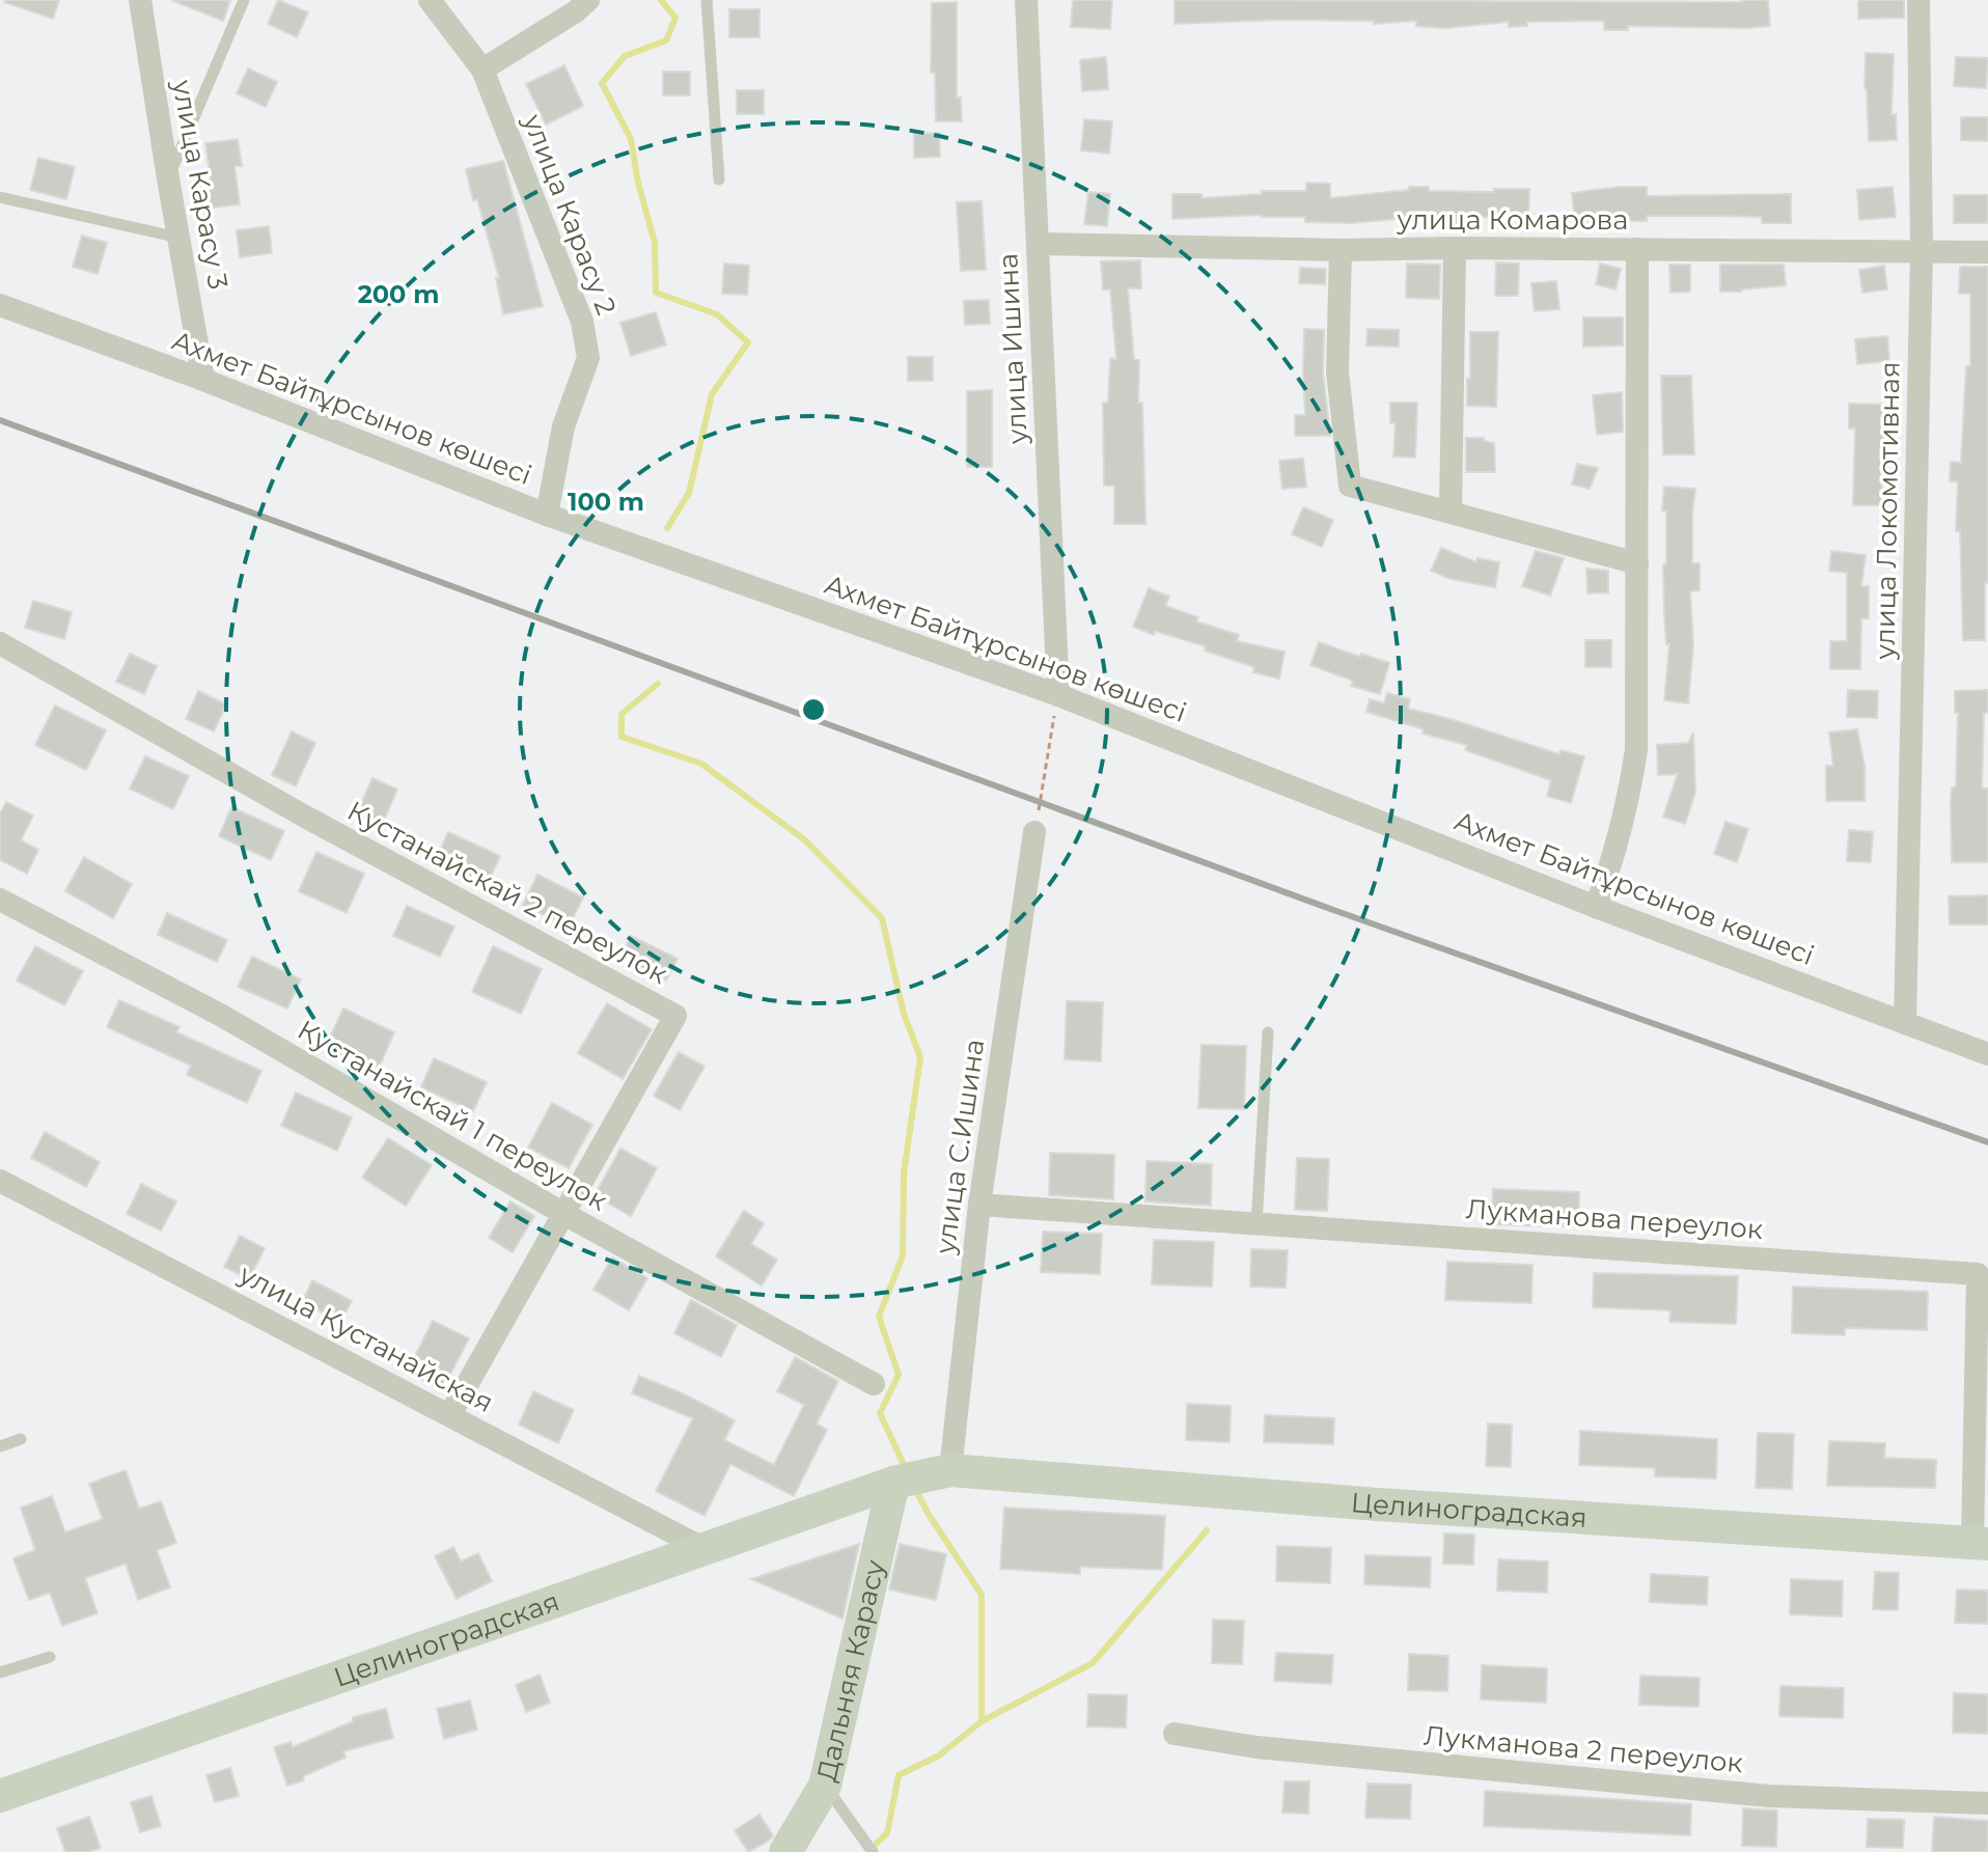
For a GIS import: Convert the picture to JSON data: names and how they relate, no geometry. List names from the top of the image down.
{
  "streets": {
    "street": [
      "улица Карасу 3",
      "улица Карасу 2",
      "улица Комарова",
      "улица Ишина",
      "Ахмет Байтұрсынов көшесі",
      "улица Локомотивная",
      "Кустанайскай 2 переулок",
      "Кустанайскай 1 переулок",
      "улица С.Ишина",
      "Лукманова переулок",
      "улица Кустанайская",
      "Целиноградская",
      "Дальняя Карасу",
      "Лукманова 2 переулок"
    ]
  },
  "crossings": [
    ["улица Карасу 3", "Ахмет Байтұрсынов көшесі"],
    ["улица Карасу 2", "Ахмет Байтұрсынов көшесі"],
    ["улица Комарова", "улица Ишина"],
    ["улица Комарова", "улица Локомотивная"],
    ["улица Ишина", "Ахмет Байтұрсынов көшесі"],
    ["Ахмет Байтұрсынов көшесі", "улица Локомотивная"],
    ["Кустанайскай 2 переулок", "Кустанайскай 1 переулок"],
    ["Кустанайскай 2 переулок", "улица Кустанайская"],
    ["улица С.Ишина", "Лукманова переулок"],
    ["улица С.Ишина", "Целиноградская"],
    ["Лукманова переулок", "Целиноградская"],
    ["улица Кустанайская", "Целиноградская"],
    ["Целиноградская", "Дальняя Карасу"]
  ],
  "rings": ["200 m", "100 m"]
}
